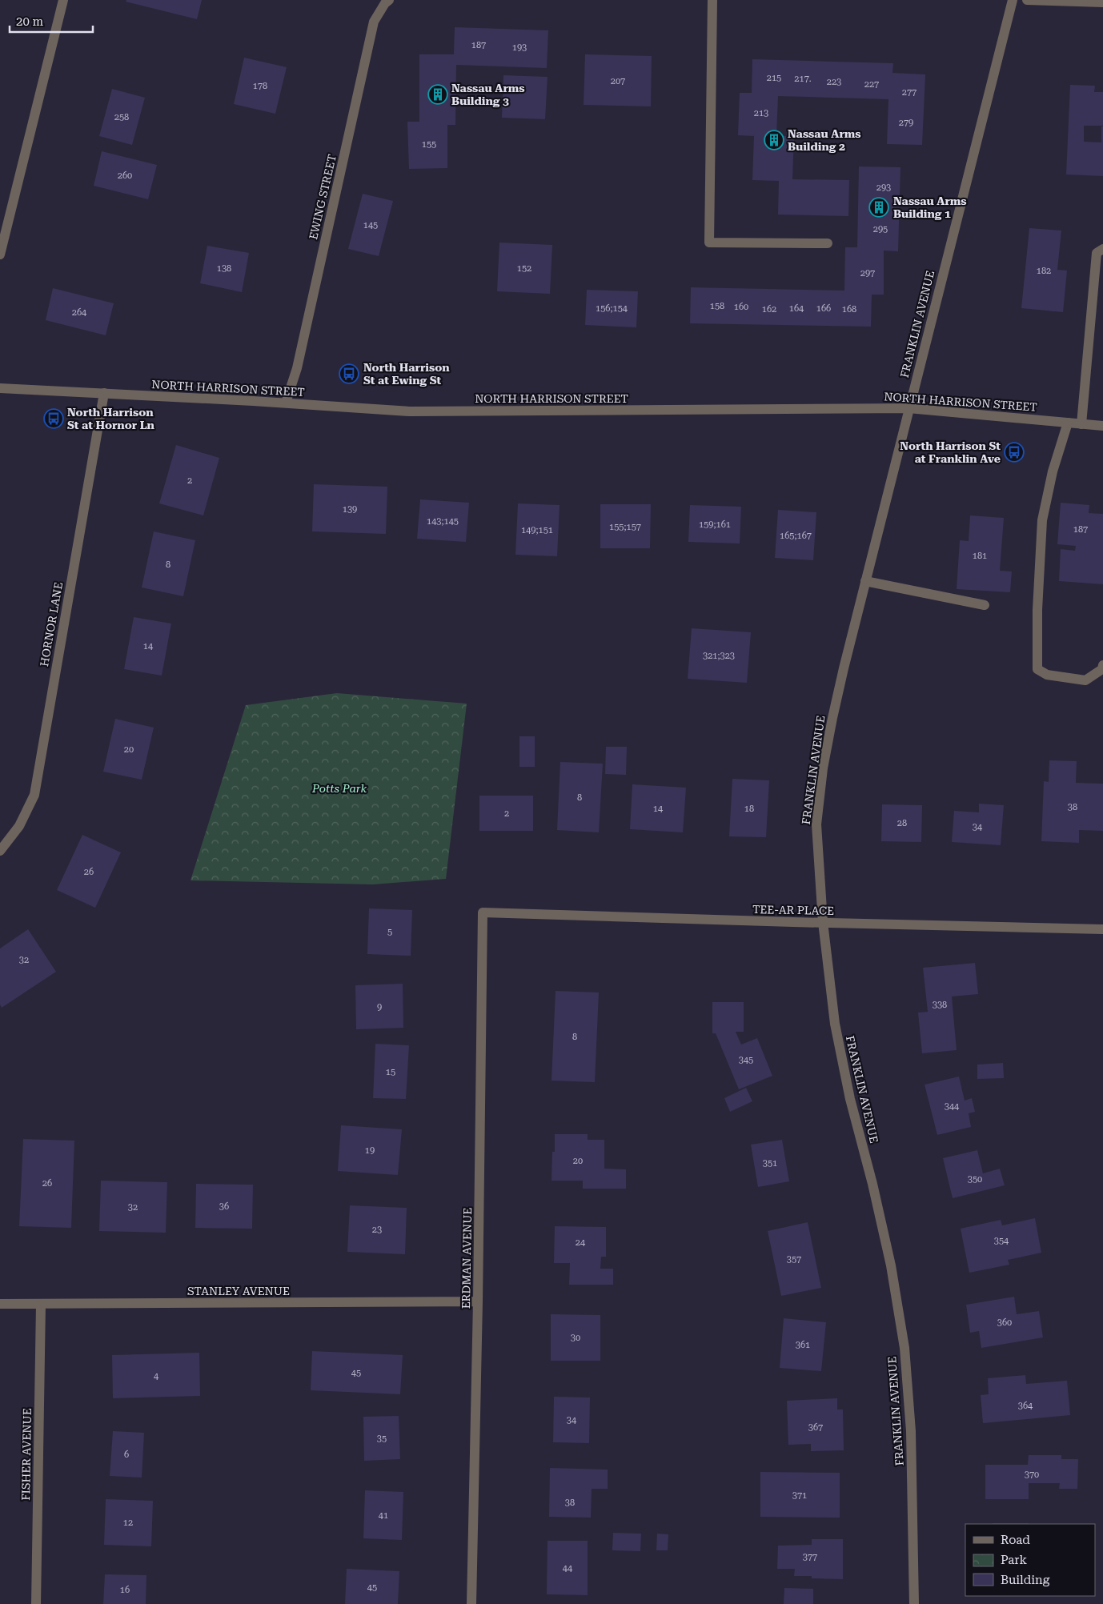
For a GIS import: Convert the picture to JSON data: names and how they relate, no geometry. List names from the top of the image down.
{
  "streets": {
    "street": [
      "EWING STREET",
      "FRANKLIN AVENUE",
      "NORTH HARRISON STREET",
      "HORNOR LANE",
      "TEE-AR PLACE",
      "ERDMAN AVENUE",
      "STANLEY AVENUE",
      "FISHER AVENUE"
    ]
  },
  "crossings": [
    ["EWING STREET", "NORTH HARRISON STREET"],
    ["FRANKLIN AVENUE", "NORTH HARRISON STREET"],
    ["FRANKLIN AVENUE", "TEE-AR PLACE"],
    ["NORTH HARRISON STREET", "HORNOR LANE"],
    ["TEE-AR PLACE", "ERDMAN AVENUE"],
    ["ERDMAN AVENUE", "STANLEY AVENUE"],
    ["STANLEY AVENUE", "FISHER AVENUE"]
  ],
  "parks": ["Potts Park"],
  "places": {
    "building": ["Nassau Arms Building 3", "Nassau Arms Building 2", "Nassau Arms Building 1"],
    "bus stop": ["North Harrison St at Ewing St", "North Harrison St at Hornor Ln", "North Harrison St at Franklin Ave"]
  },
  "house_numbers": [
    "187",
    "193",
    "215",
    "217.",
    "207",
    "223",
    "227",
    "178",
    "277",
    "213",
    "258",
    "279",
    "155",
    "260",
    "293",
    "145",
    "295",
    "138",
    "152",
    "182",
    "297",
    "158",
    "160",
    "156;154",
    "164",
    "166",
    "162",
    "168",
    "264",
    "2",
    "139",
    "143;145",
    "159;161",
    "155;157",
    "187",
    "149;151",
    "165;167",
    "181",
    "8",
    "14",
    "321;323",
    "20",
    "8",
    "38",
    "14",
    "18",
    "2",
    "28",
    "34",
    "26",
    "5",
    "32",
    "338",
    "9",
    "8",
    "345",
    "15",
    "344",
    "19",
    "20",
    "351",
    "350",
    "26",
    "36",
    "32",
    "23",
    "354",
    "24",
    "357",
    "360",
    "30",
    "361",
    "45",
    "4",
    "364",
    "34",
    "367",
    "35",
    "6",
    "370",
    "371",
    "38",
    "41",
    "12",
    "377",
    "44",
    "45",
    "16"
  ],
  "legend": ["Road", "Park", "Building"],
  "scale_bar": "20 m"
}
